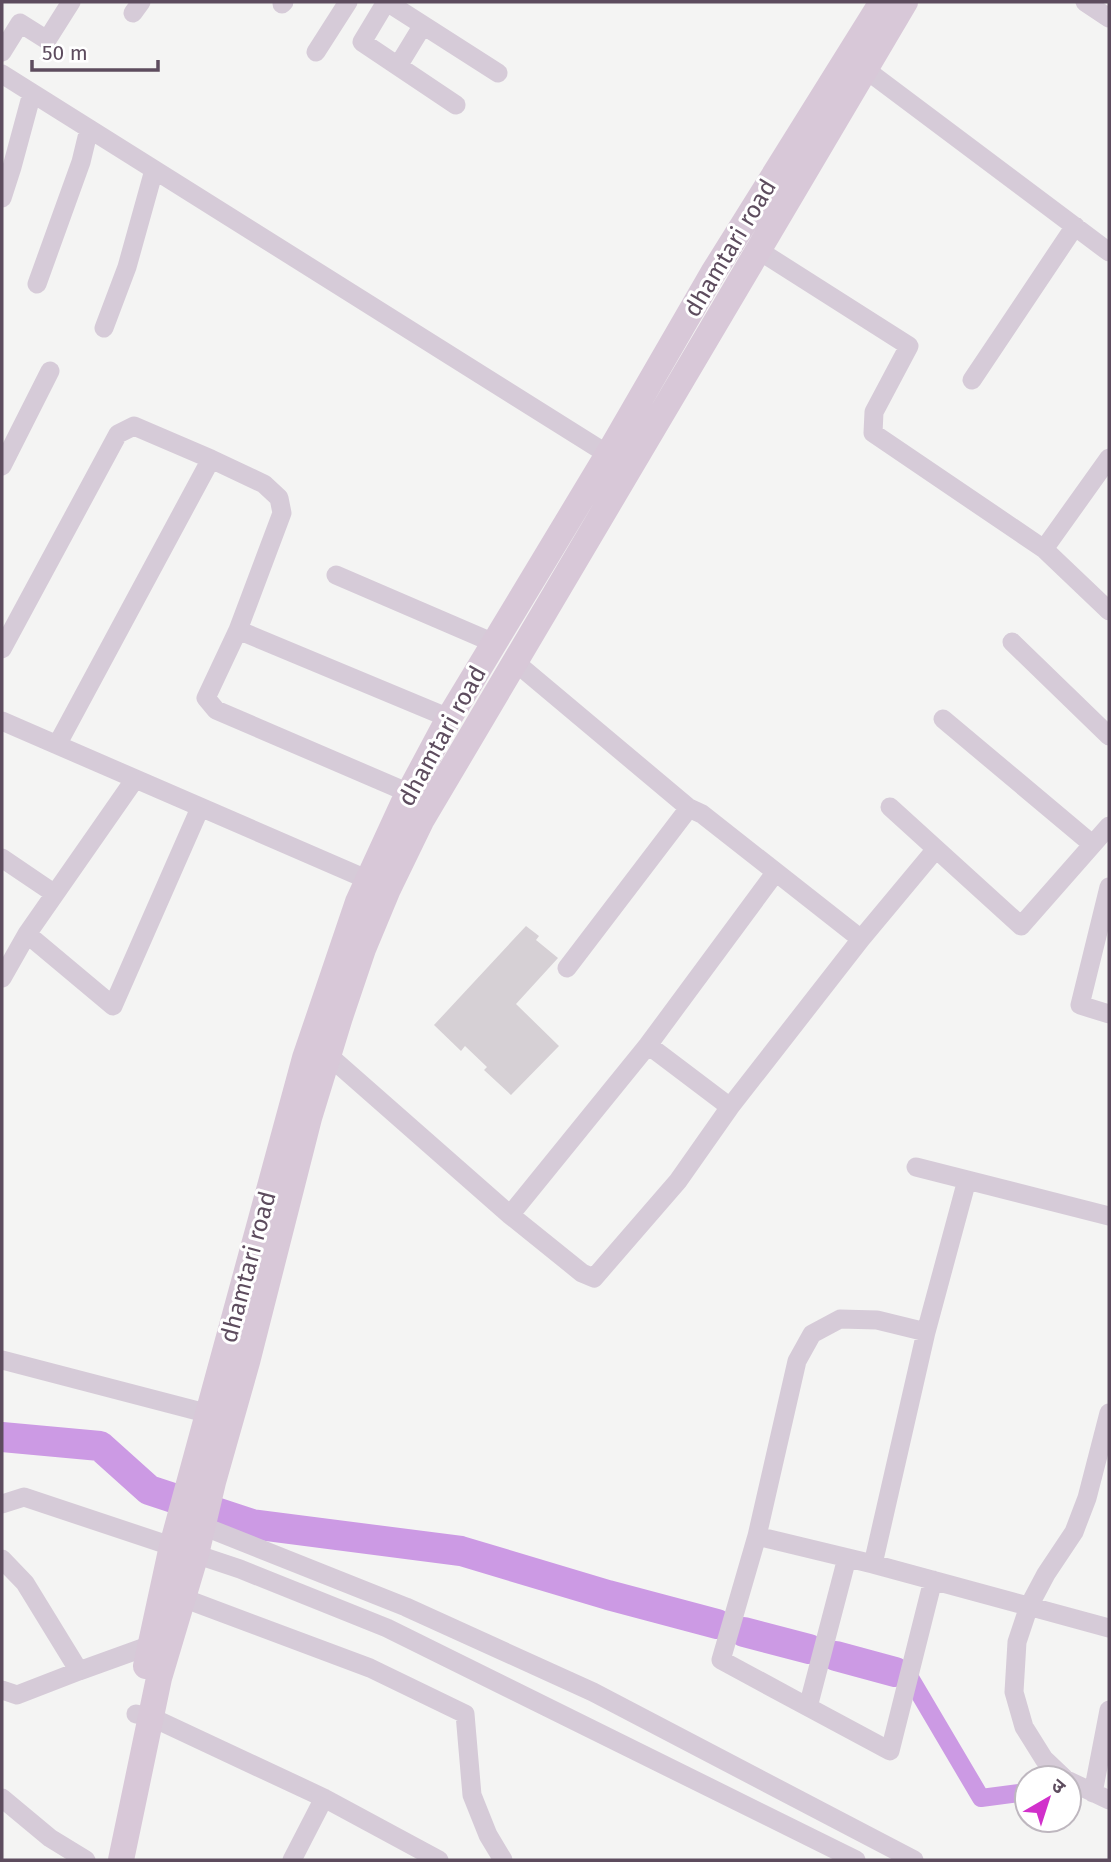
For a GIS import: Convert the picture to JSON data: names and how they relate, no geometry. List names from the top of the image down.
{
  "streets": {
    "main road": ["dhamtari road"]
  },
  "scale_bar": "50 m",
  "north": "top right"
}
